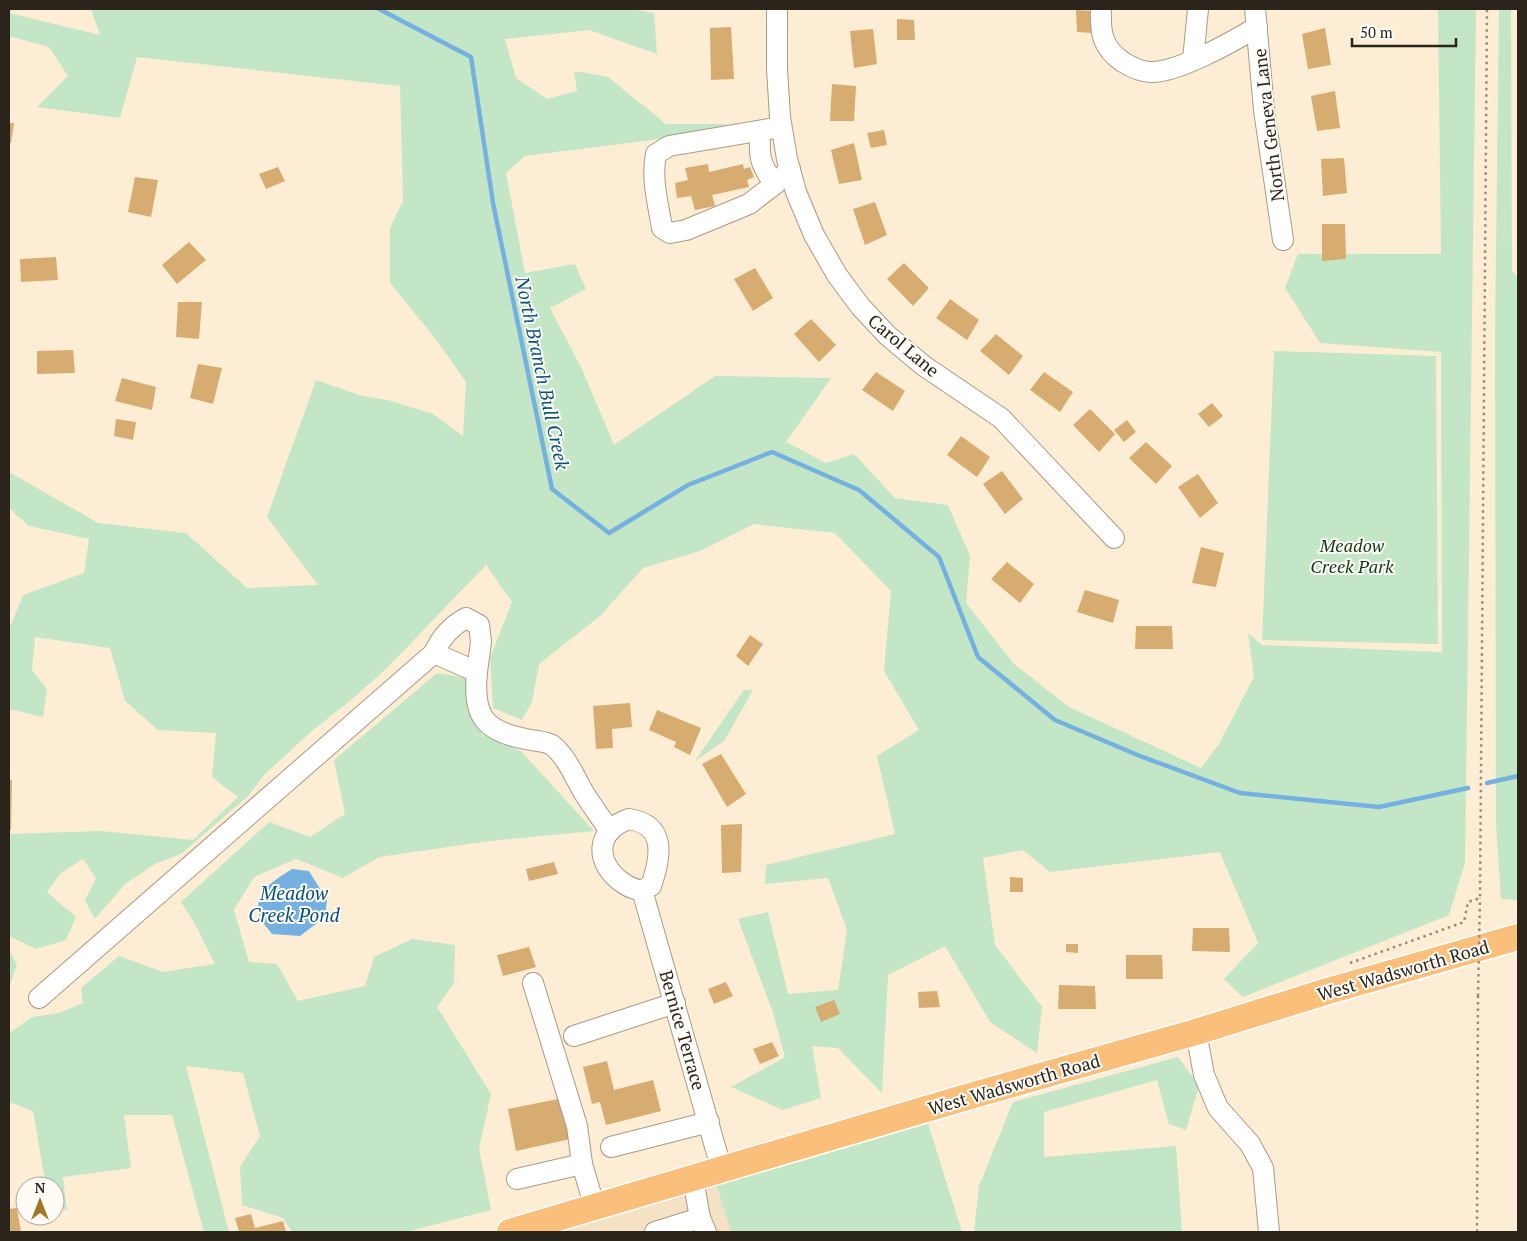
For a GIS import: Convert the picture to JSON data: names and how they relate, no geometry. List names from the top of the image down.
{
  "streets": {
    "main road": ["West Wadsworth Road"],
    "street": ["North Geneva Lane", "Carol Lane", "Bernice Terrace"]
  },
  "crossings": [
    ["West Wadsworth Road", "Bernice Terrace"]
  ],
  "water": ["North Branch Bull Creek", "Meadow Creek Pond"],
  "parks": ["Meadow Creek Park"],
  "scale_bar": "50 m",
  "north": "top"
}
